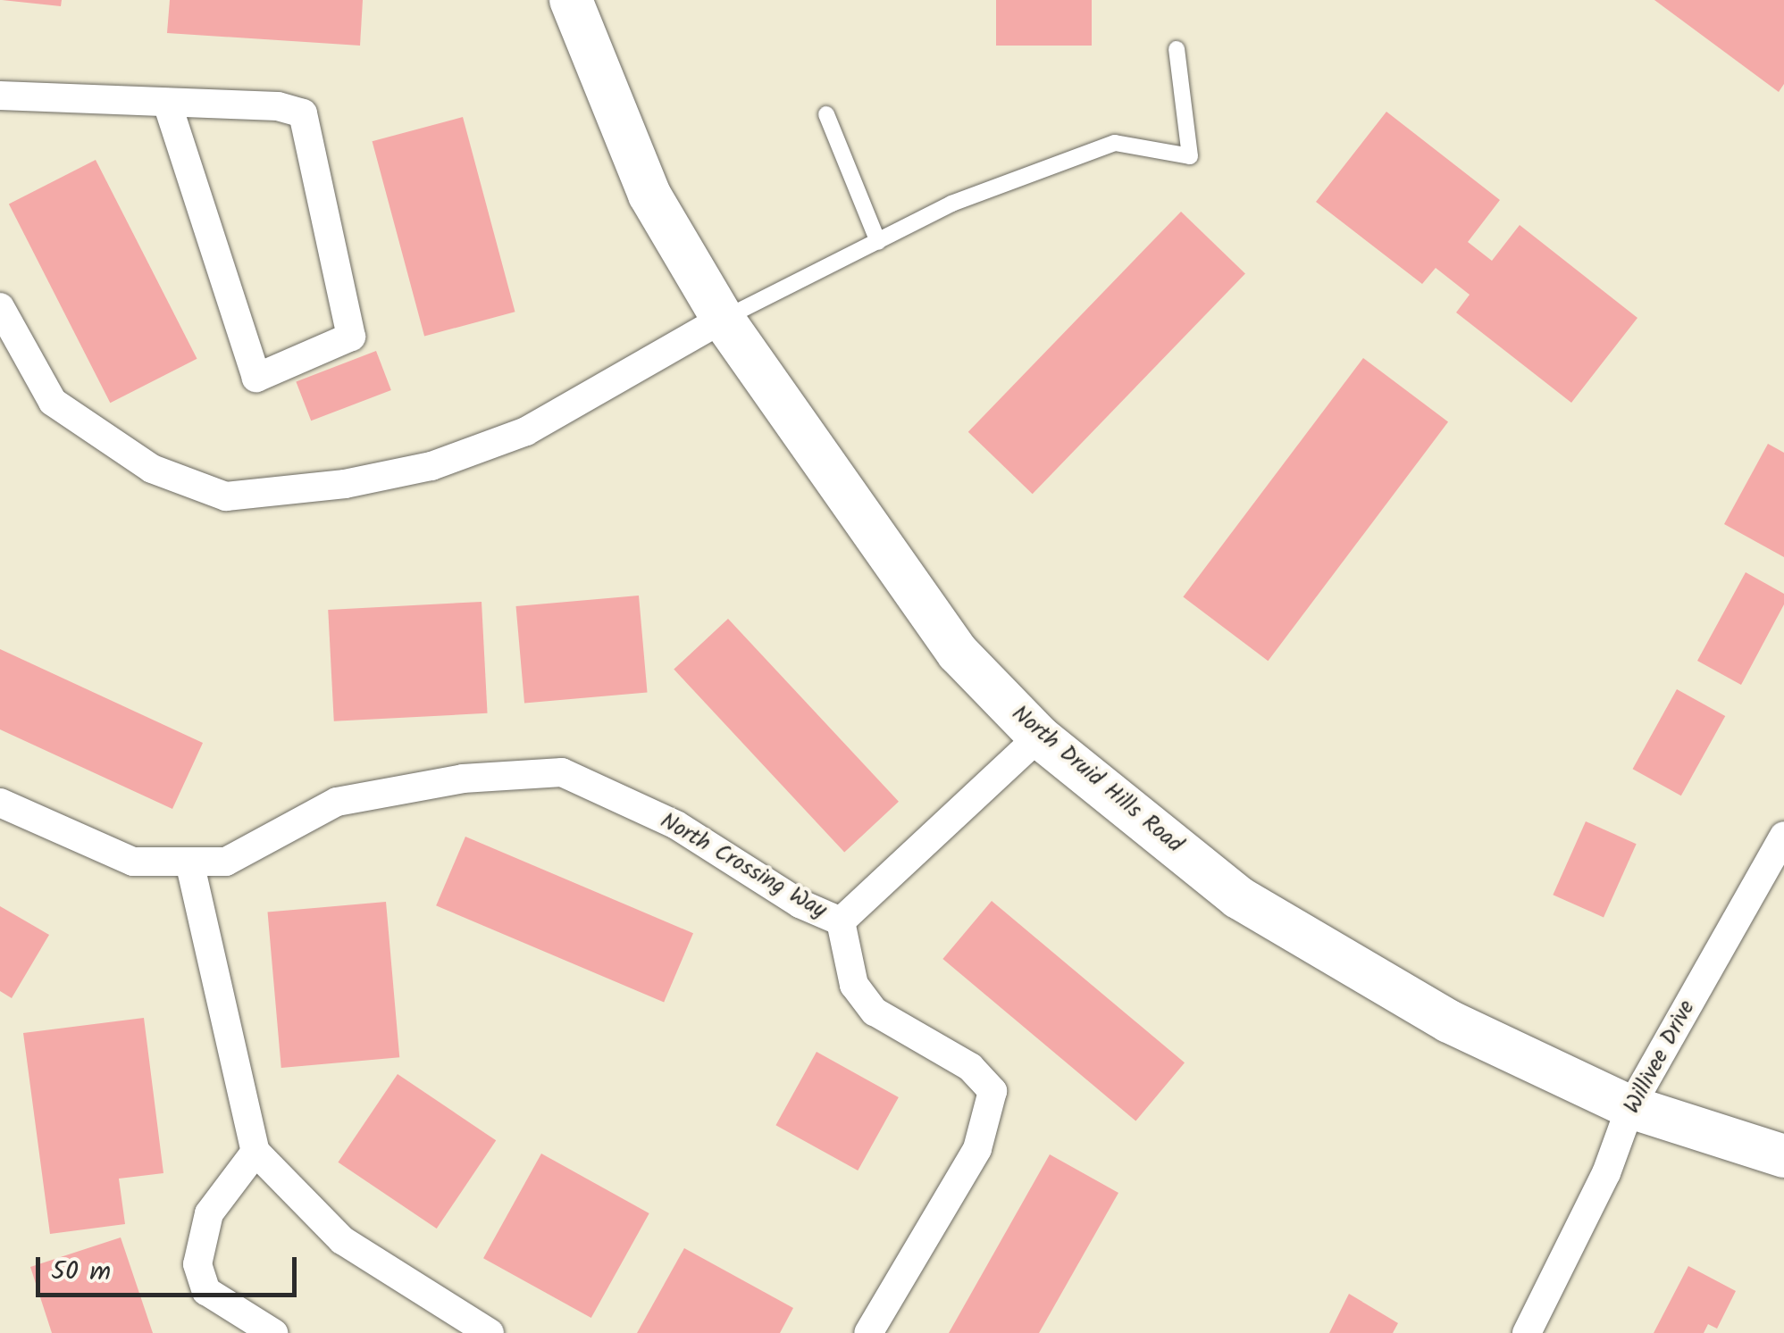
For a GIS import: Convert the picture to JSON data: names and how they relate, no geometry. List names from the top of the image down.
{
  "streets": {
    "main road": ["North Druid Hills Road"],
    "street": ["North Crossing Way", "Willivee Drive"]
  },
  "crossings": [
    ["North Druid Hills Road", "North Crossing Way"],
    ["North Druid Hills Road", "Willivee Drive"]
  ],
  "scale_bar": "50 m"
}
